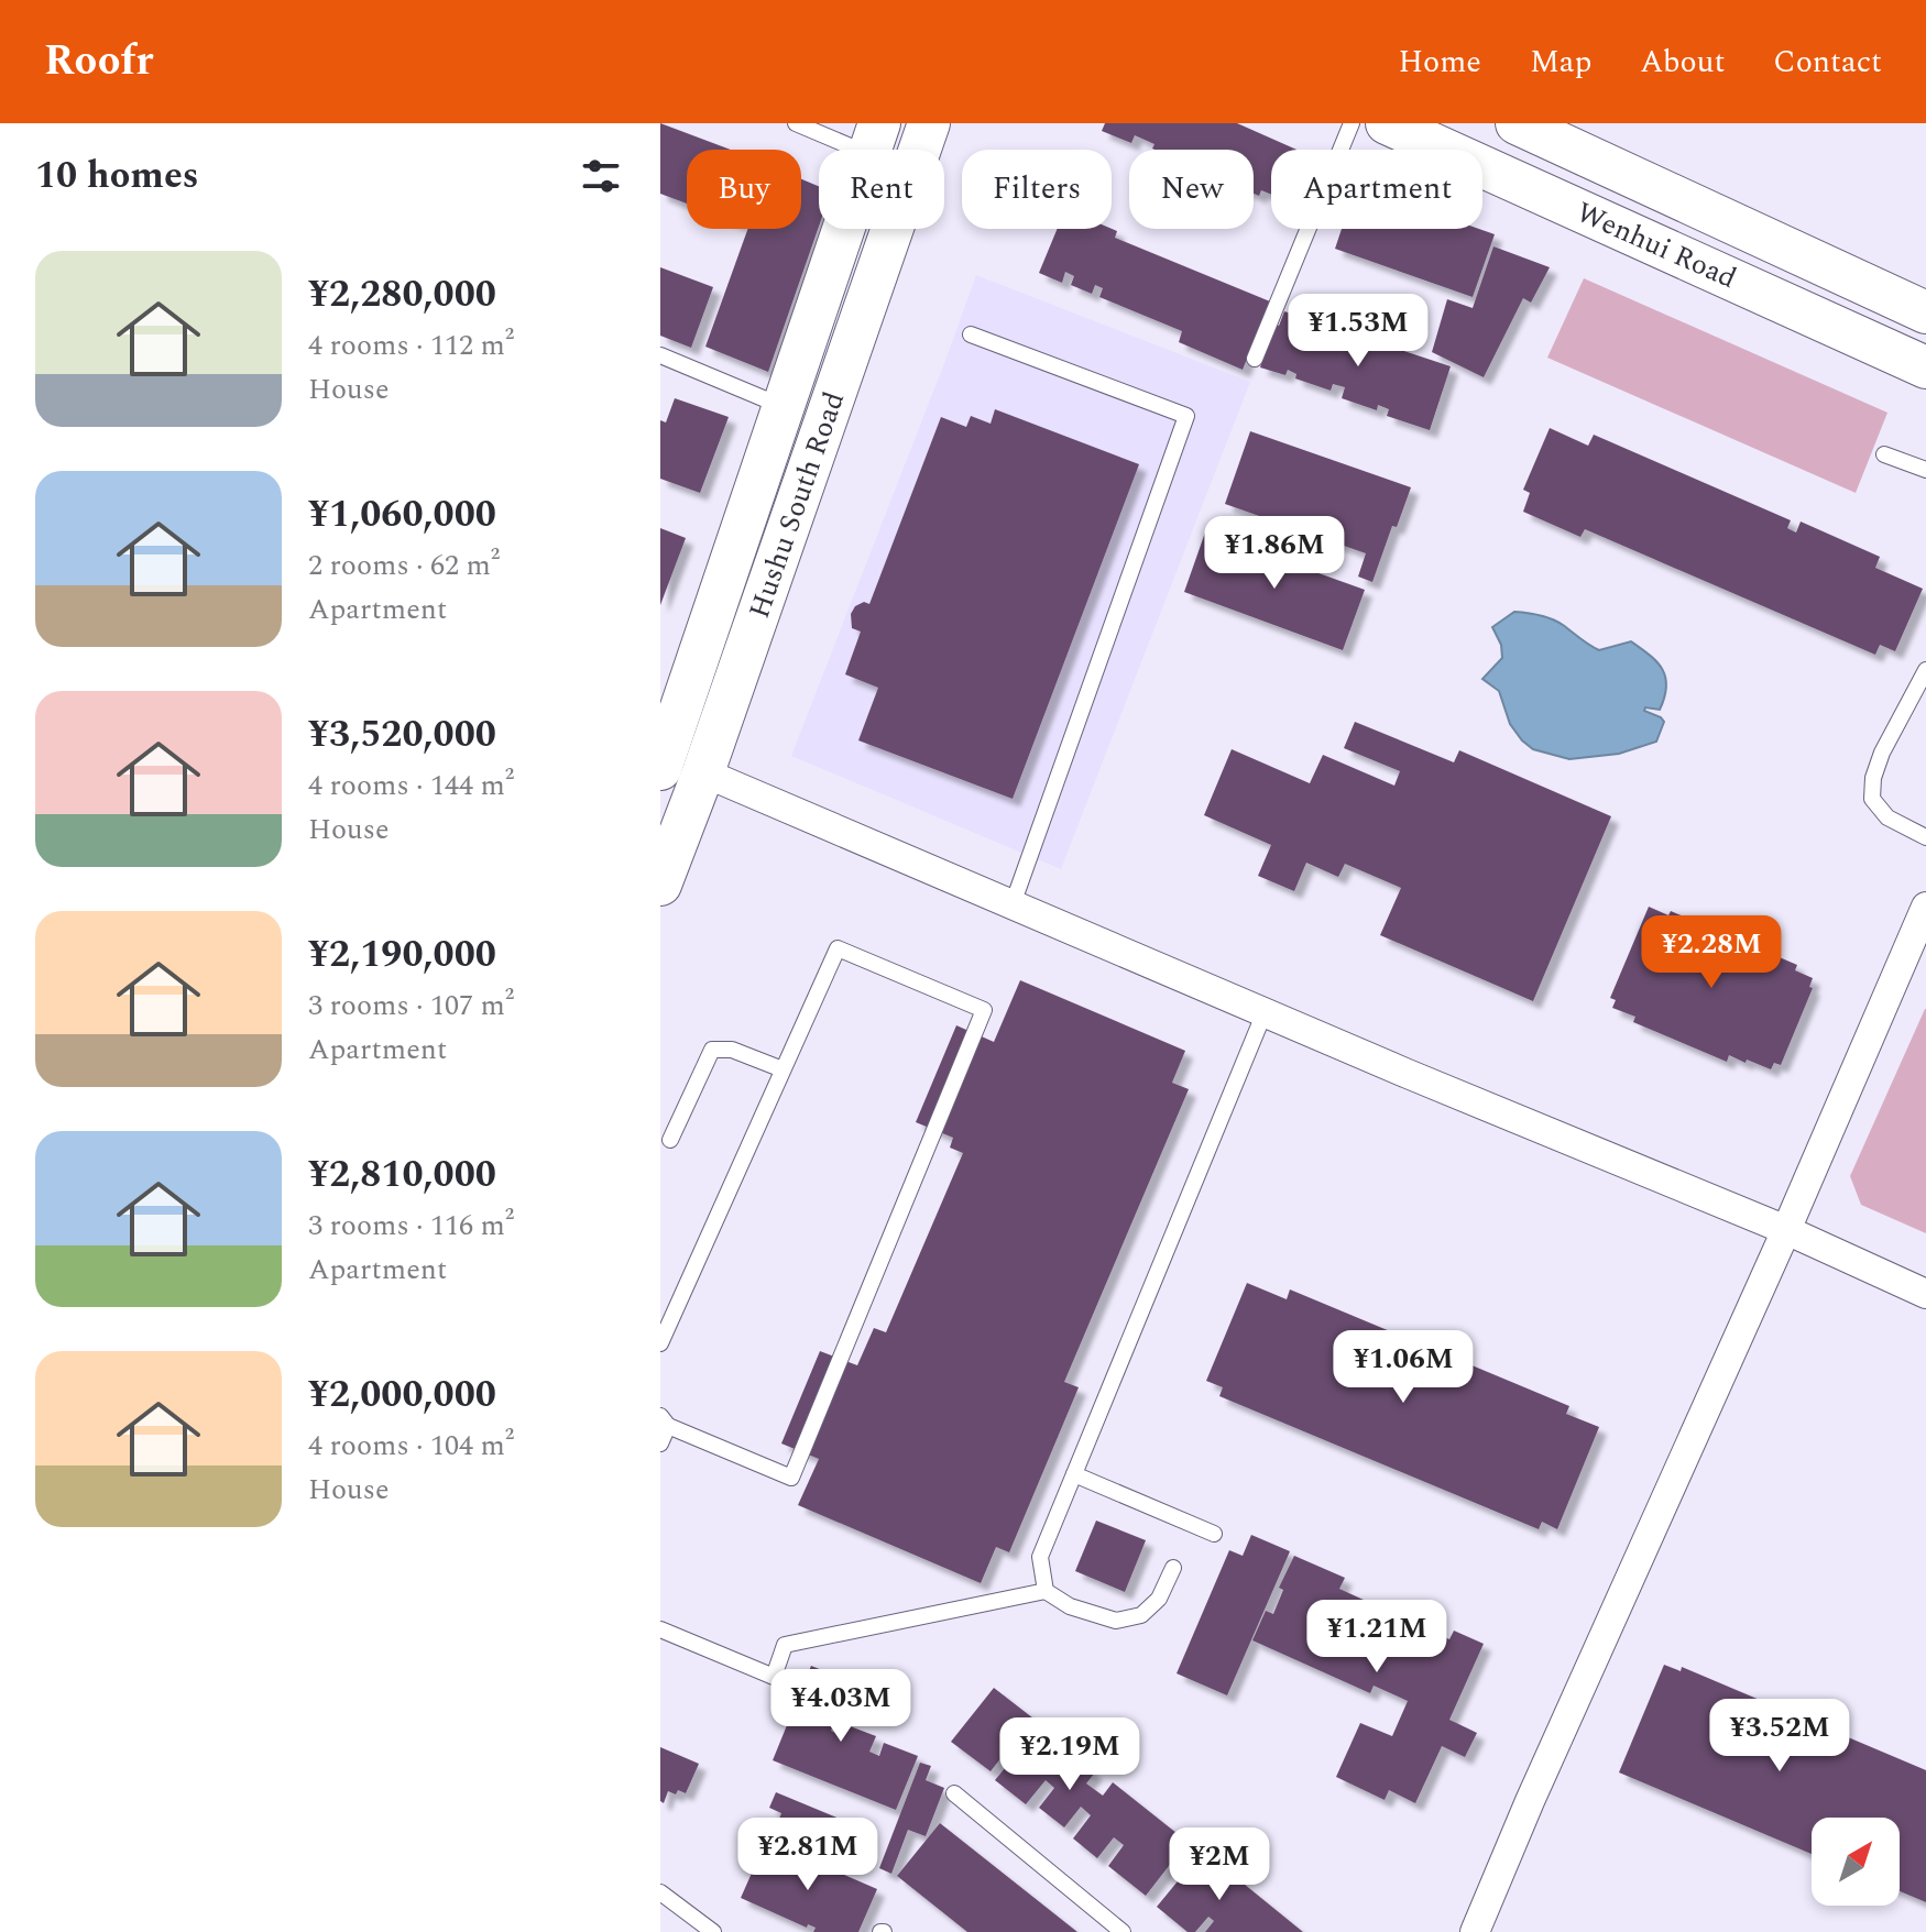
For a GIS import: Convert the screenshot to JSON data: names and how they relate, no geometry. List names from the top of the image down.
{
  "streets": {
    "main road": ["Wenhui Road", "Hushu South Road"]
  },
  "north": "top right",
  "page": {
    "header": "Roofr",
    "nav": [
      "Home",
      "Map",
      "About",
      "Contact"
    ],
    "heading": "10 homes",
    "chip": [
      "Buy",
      "Rent",
      "Filters",
      "New",
      "Apartment"
    ],
    "list": [
      {
        "name": "¥2,280,000",
        "note": "4 rooms · 112 m² · House"
      },
      {
        "name": "¥1,060,000",
        "note": "2 rooms · 62 m² · Apartment"
      },
      {
        "name": "¥3,520,000",
        "note": "4 rooms · 144 m² · House"
      },
      {
        "name": "¥2,190,000",
        "note": "3 rooms · 107 m² · Apartment"
      },
      {
        "name": "¥2,810,000",
        "note": "3 rooms · 116 m² · Apartment"
      },
      {
        "name": "¥2,000,000",
        "note": "4 rooms · 104 m² · House"
      }
    ],
    "price": [
      "¥1.53M",
      "¥1.86M",
      "¥2.28M",
      "¥1.06M",
      "¥1.21M",
      "¥4.03M",
      "¥3.52M",
      "¥2.19M",
      "¥2.81M",
      "¥2M"
    ]
  }
}
